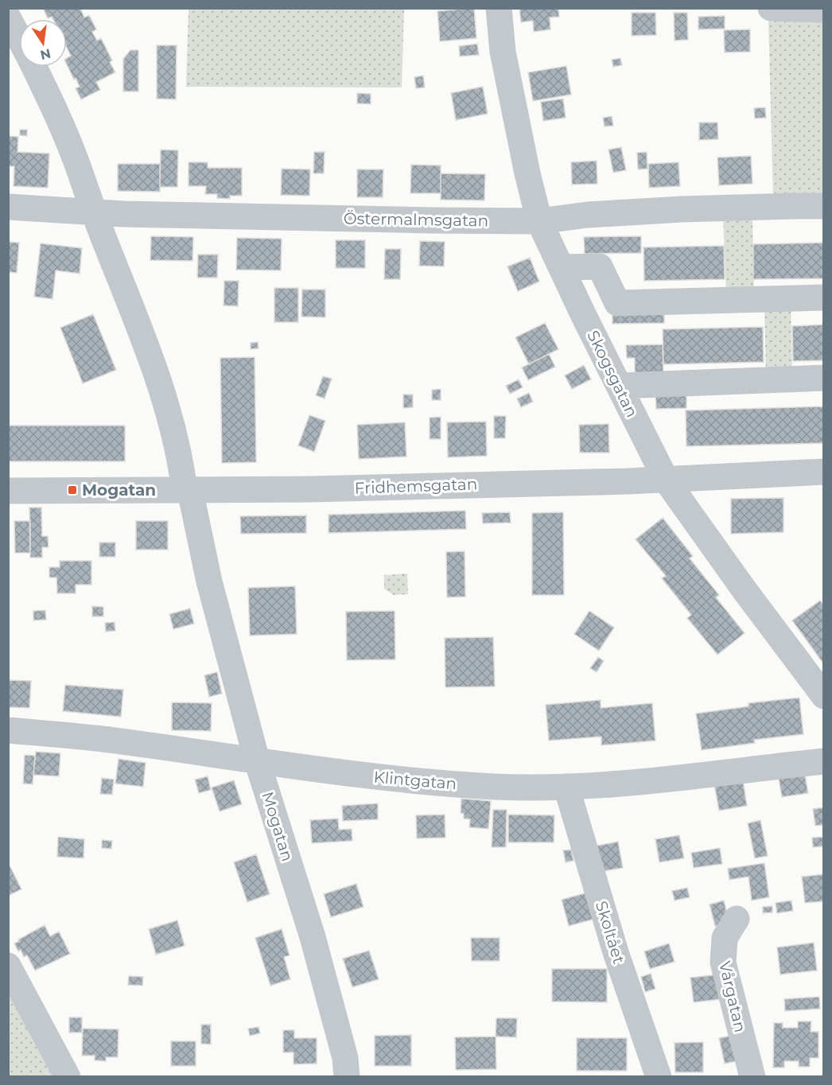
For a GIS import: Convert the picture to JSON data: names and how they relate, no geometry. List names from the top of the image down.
{
  "streets": {
    "street": [
      "Östermalmsgatan",
      "Skogsgatan",
      "Fridhemsgatan",
      "Klintgatan",
      "Mogatan",
      "Skoltået",
      "Vårgatan"
    ]
  },
  "crossings": [
    ["Östermalmsgatan", "Skogsgatan"],
    ["Östermalmsgatan", "Mogatan"],
    ["Skogsgatan", "Fridhemsgatan"],
    ["Fridhemsgatan", "Mogatan"],
    ["Klintgatan", "Mogatan"],
    ["Klintgatan", "Skoltået"]
  ],
  "places": {
    "transit": ["Mogatan"]
  },
  "north": "bottom"
}
